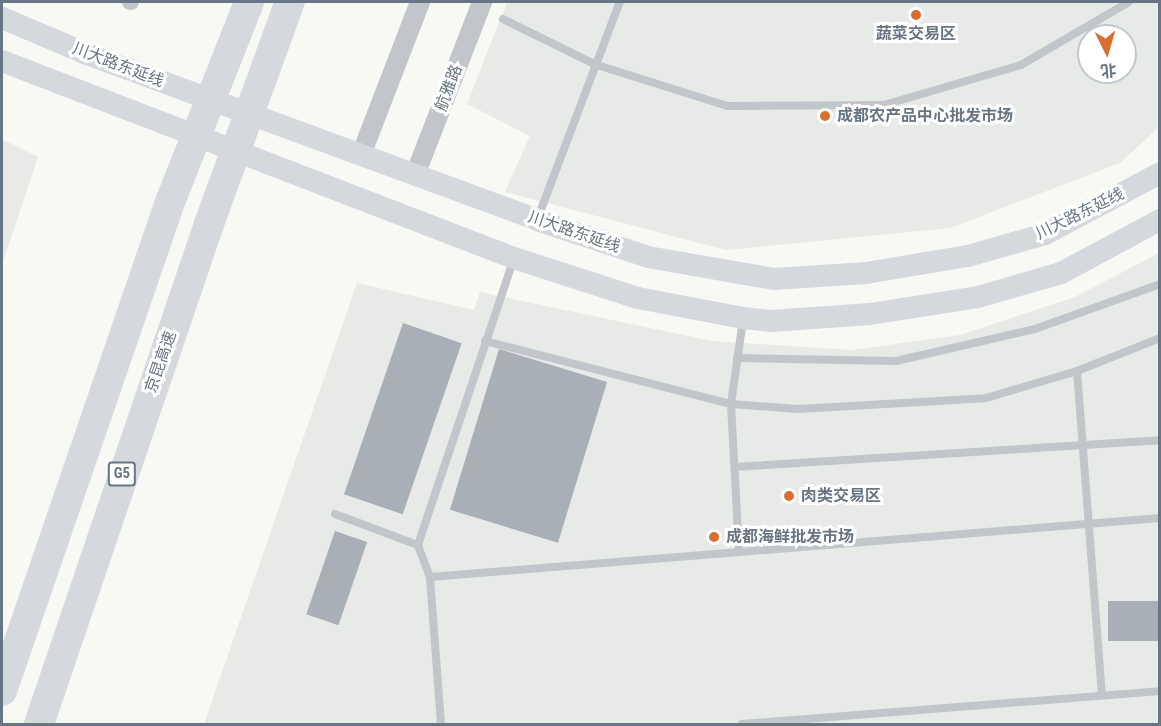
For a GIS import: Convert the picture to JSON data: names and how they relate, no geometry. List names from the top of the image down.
{
  "streets": {
    "highway": ["京昆高速", "G5"],
    "main road": ["川大路东延线"],
    "street": ["航雅路"]
  },
  "crossings": [
    ["川大路东延线", "航雅路"]
  ],
  "places": [
    "蔬菜交易区",
    "成都农产品中心批发市场",
    "肉类交易区",
    "成都海鲜批发市场"
  ],
  "north": "bottom"
}
